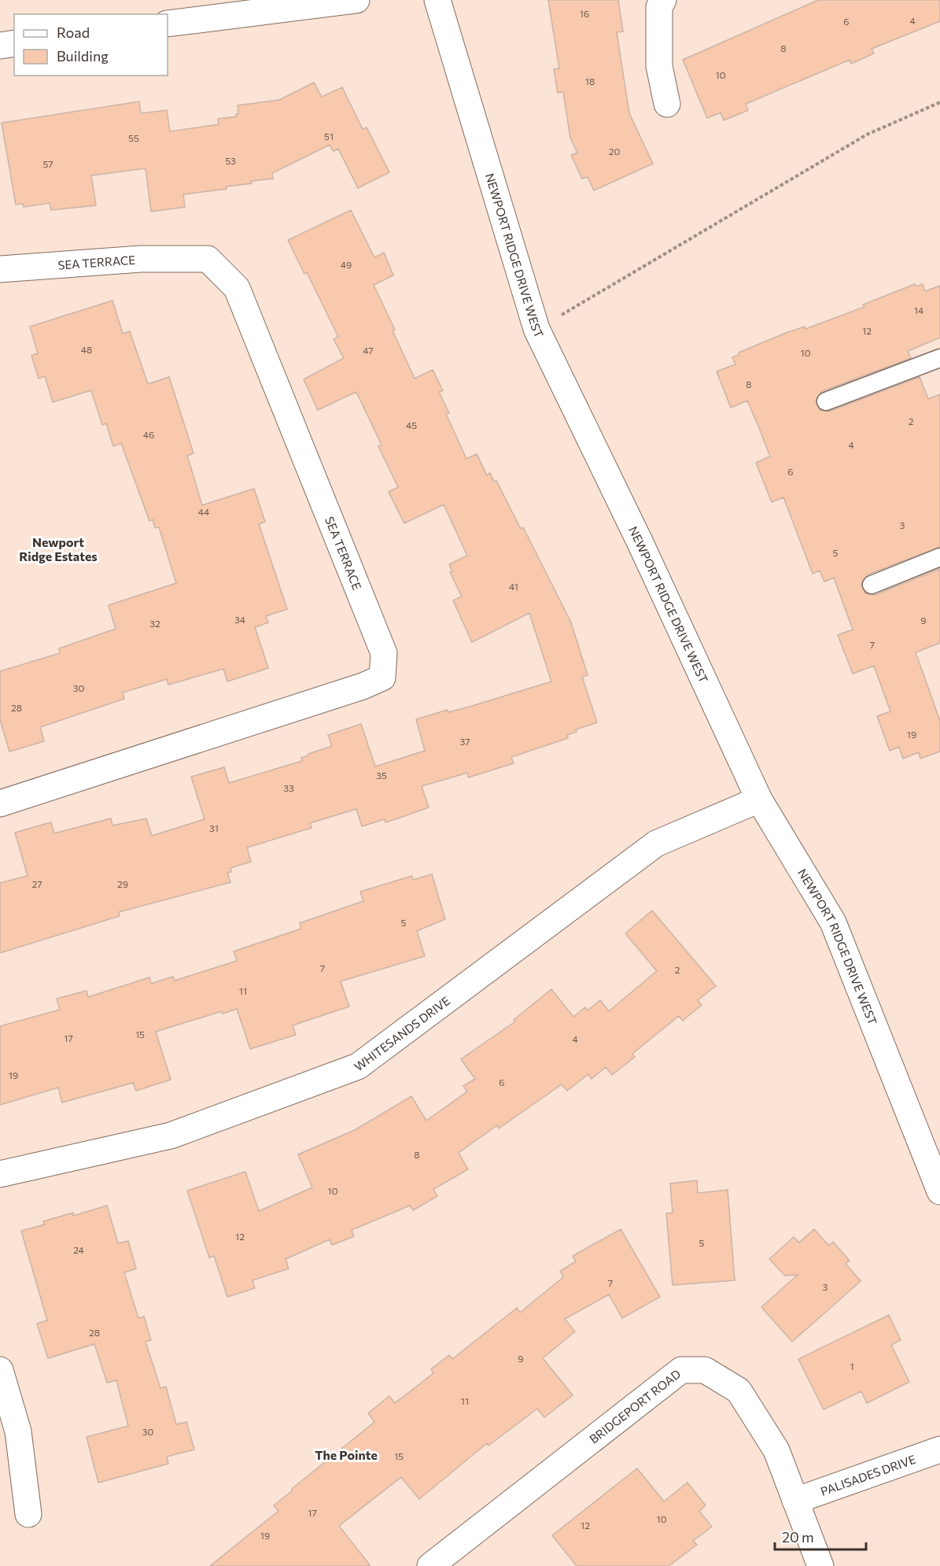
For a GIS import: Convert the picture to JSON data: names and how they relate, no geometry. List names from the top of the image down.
{
  "streets": {
    "street": [
      "NEWPORT RIDGE DRIVE WEST",
      "SEA TERRACE",
      "WHITESANDS DRIVE",
      "BRIDGEPORT ROAD",
      "PALISADES DRIVE"
    ]
  },
  "crossings": [
    ["NEWPORT RIDGE DRIVE WEST", "WHITESANDS DRIVE"],
    ["BRIDGEPORT ROAD", "PALISADES DRIVE"]
  ],
  "districts": ["Newport Ridge Estates", "The Pointe"],
  "house_numbers": [
    "16",
    "4",
    "6",
    "8",
    "10",
    "18",
    "51",
    "55",
    "20",
    "53",
    "57",
    "49",
    "14",
    "12",
    "48",
    "47",
    "10",
    "8",
    "2",
    "45",
    "46",
    "4",
    "6",
    "44",
    "3",
    "5",
    "41",
    "34",
    "9",
    "32",
    "7",
    "30",
    "28",
    "19",
    "37",
    "35",
    "33",
    "31",
    "27",
    "29",
    "5",
    "7",
    "2",
    "11",
    "15",
    "17",
    "4",
    "19",
    "6",
    "8",
    "10",
    "12",
    "5",
    "24",
    "7",
    "3",
    "28",
    "9",
    "1",
    "11",
    "30",
    "15",
    "17",
    "10",
    "12",
    "19"
  ],
  "legend": ["Road", "Building"],
  "scale_bar": "20 m"
}
